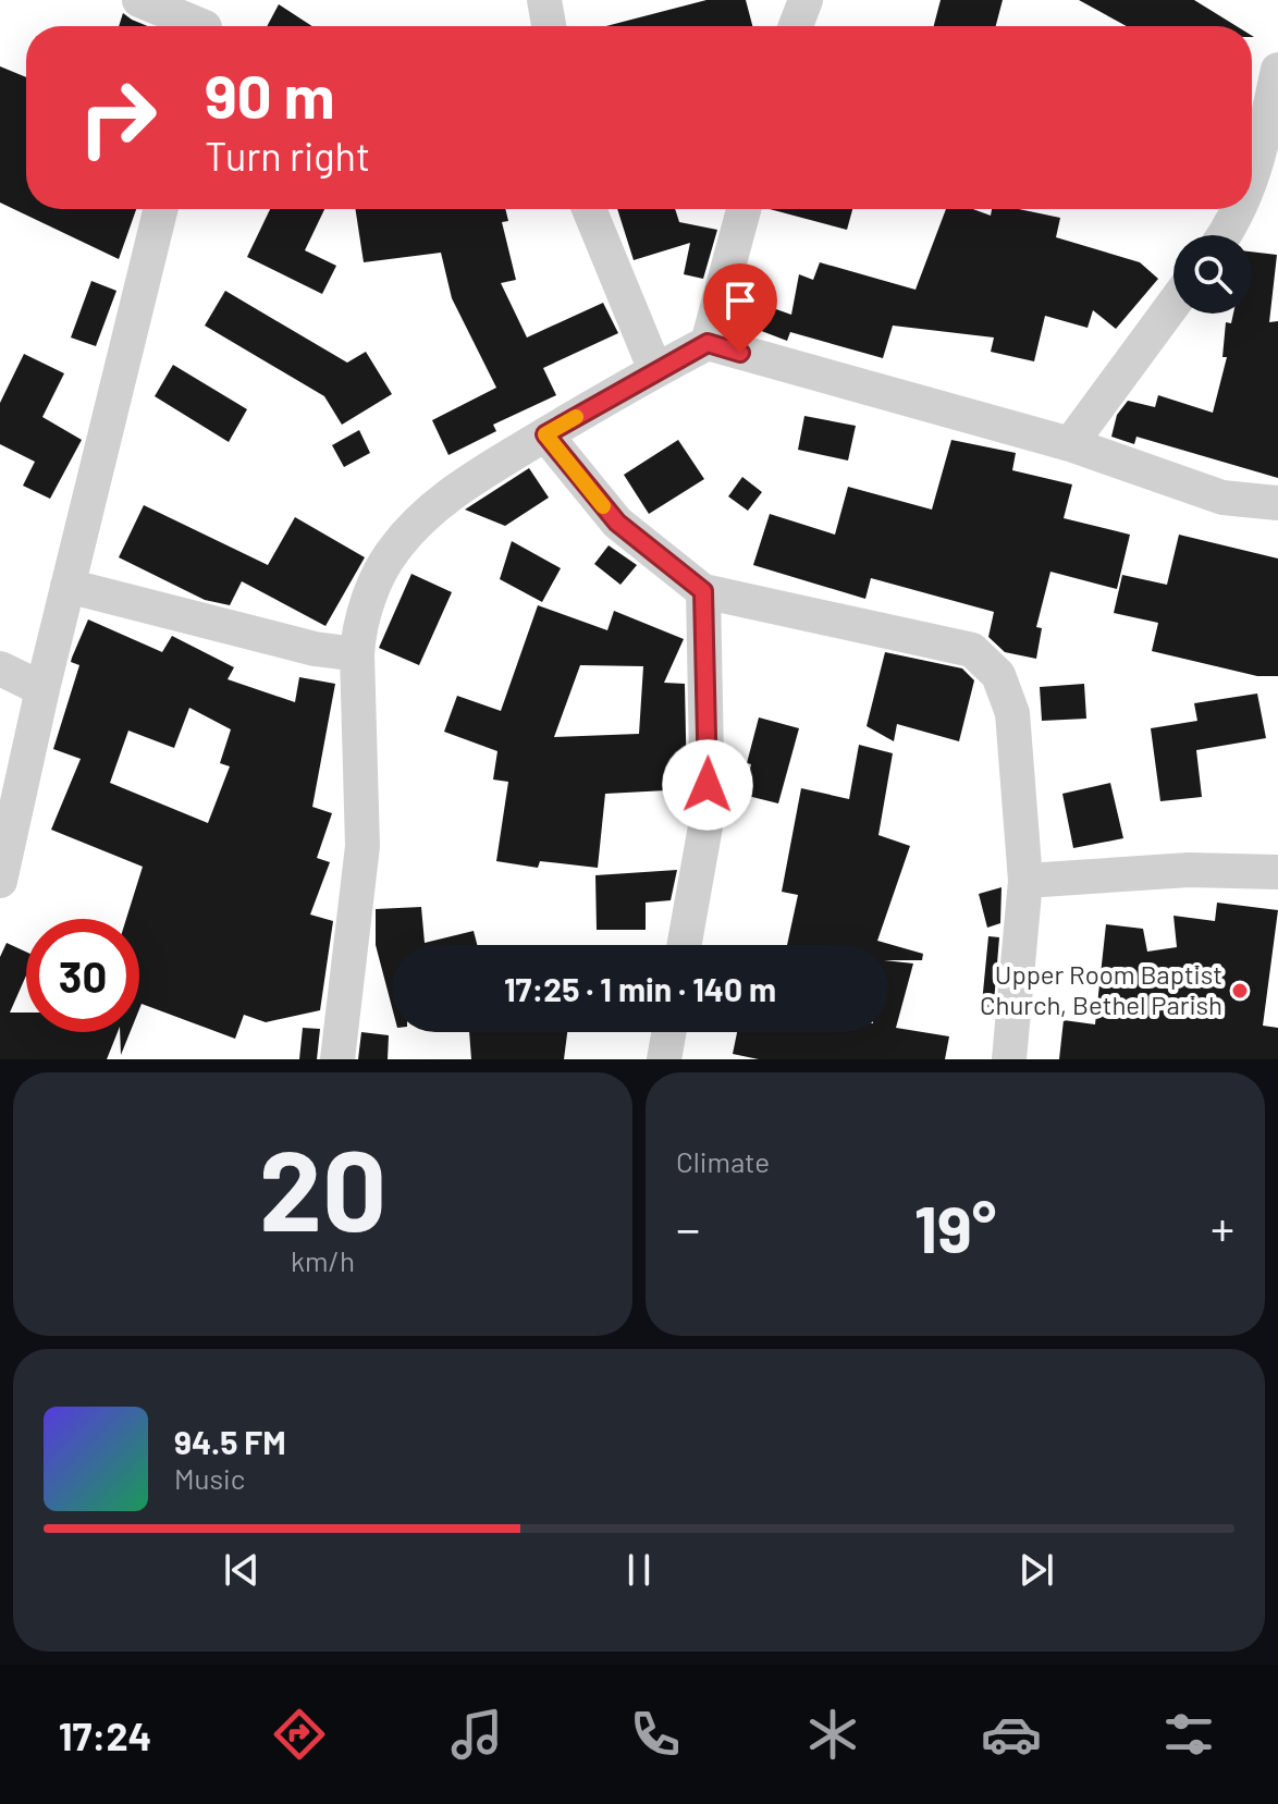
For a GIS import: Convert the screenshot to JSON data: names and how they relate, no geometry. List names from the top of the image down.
{
  "places": ["Upper Room Baptist Church, Bethel Parish"],
  "page": {
    "turn": ["90 m", "Turn right"],
    "limit": "30",
    "trip": "17:25 · 1 min · 140 m",
    "tile": [
      ["20", "km/h"],
      "Climate"
    ],
    "heat": ["−", "19°", "+"],
    "song": ["94.5 FM", "Music"],
    "tabs": "17:24"
  }
}
